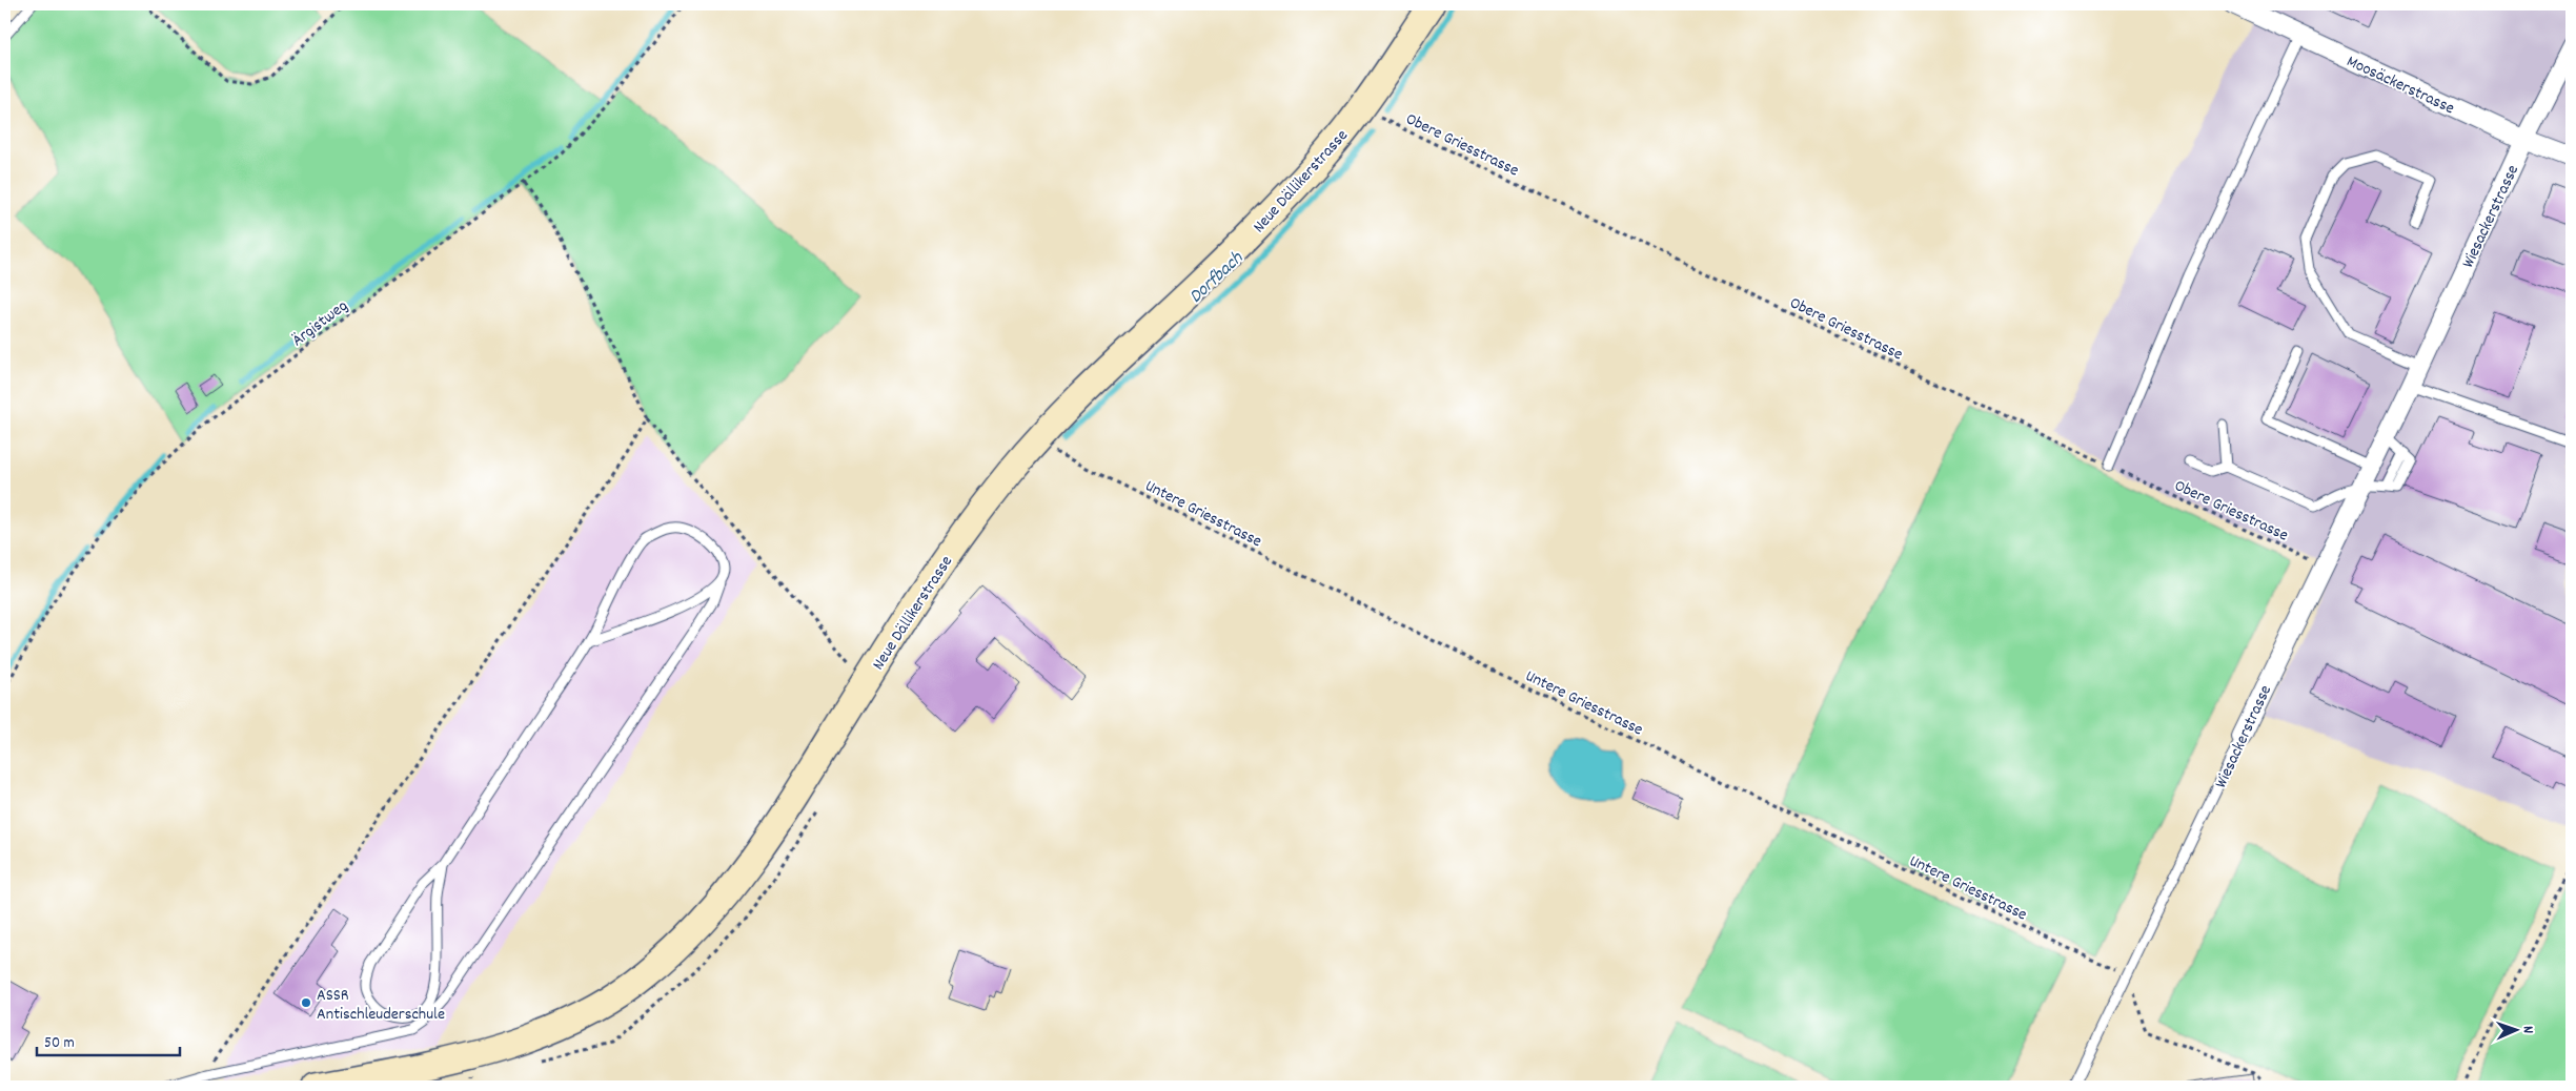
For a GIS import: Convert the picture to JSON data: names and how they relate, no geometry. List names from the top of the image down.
{
  "streets": {
    "street": ["Moosäckerstrasse", "Neue Dällikerstrasse", "Wiesackerstrasse"],
    "path": ["Obere Griesstrasse", "Ärgistweg", "Untere Griesstrasse"]
  },
  "crossings": [
    ["Moosäckerstrasse", "Wiesackerstrasse"],
    ["Obere Griesstrasse", "Neue Dällikerstrasse"],
    ["Obere Griesstrasse", "Wiesackerstrasse"],
    ["Neue Dällikerstrasse", "Untere Griesstrasse"],
    ["Wiesackerstrasse", "Untere Griesstrasse"]
  ],
  "water": ["Dorfbach"],
  "places": ["ASSR Antischleuderschule"],
  "scale_bar": "50 m",
  "north": "right"
}
